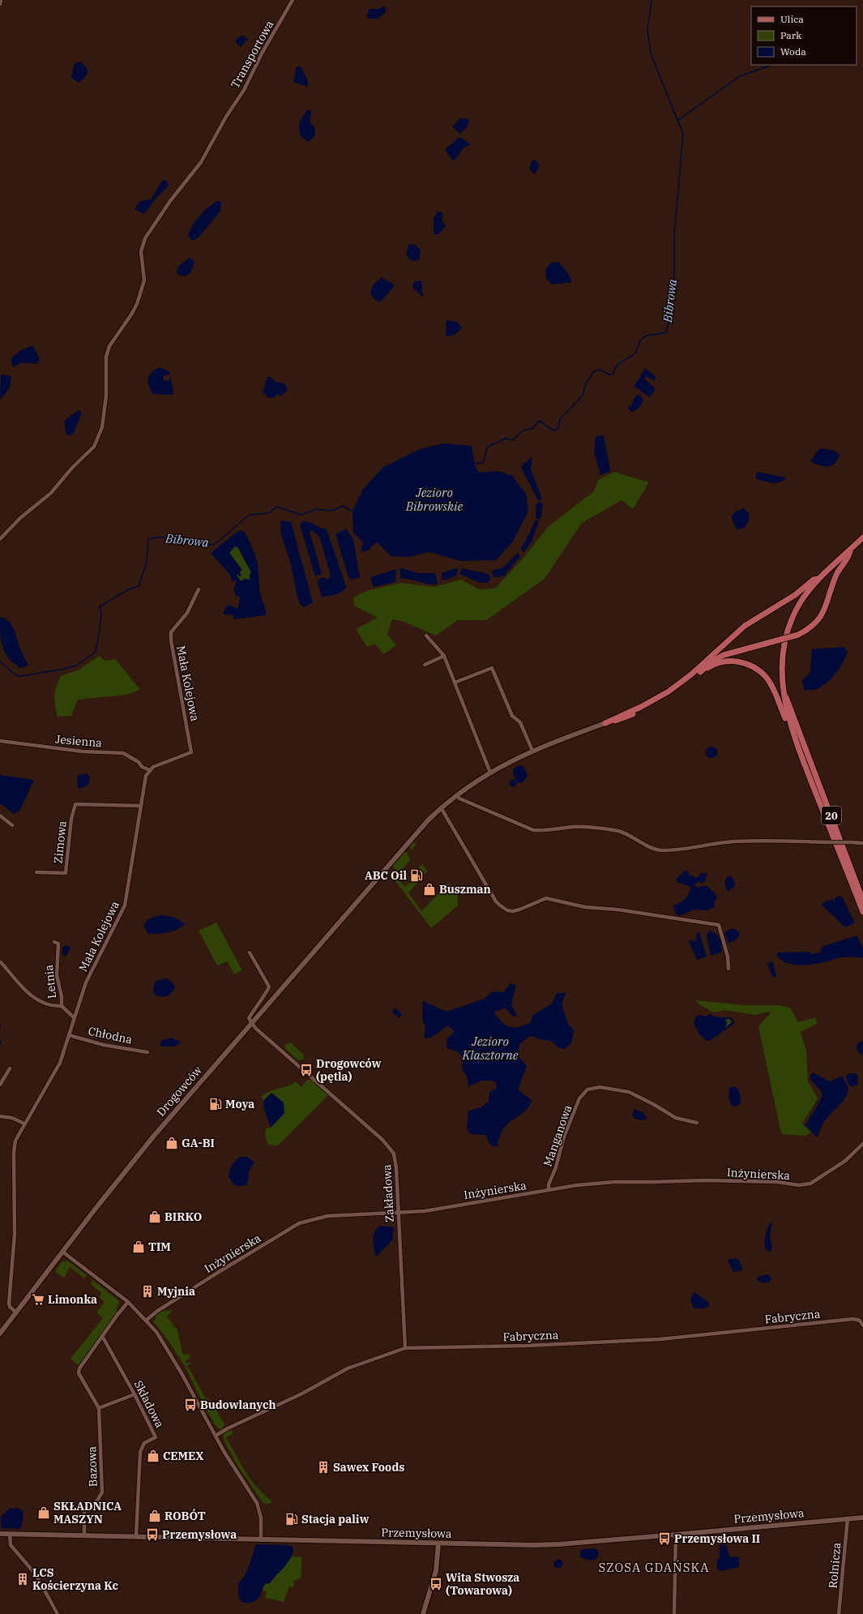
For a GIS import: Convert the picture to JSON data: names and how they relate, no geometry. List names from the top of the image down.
{
  "streets": {
    "main road": ["20", "Drogowców", "Przemysłowa"],
    "street": [
      "Transportowa",
      "Mała Kolejowa",
      "Jesienna",
      "Zimowa",
      "Letnia",
      "Chłodna",
      "Manganowa",
      "Inżynierska",
      "Zakładowa",
      "Fabryczna",
      "Składowa",
      "Bazowa",
      "Rolnicza"
    ]
  },
  "crossings": [
    ["Mała Kolejowa", "Jesienna"],
    ["Mała Kolejowa", "Zimowa"],
    ["Mała Kolejowa", "Letnia"],
    ["Mała Kolejowa", "Chłodna"],
    ["Mała Kolejowa", "Drogowców"],
    ["Drogowców", "Zakładowa"],
    ["Manganowa", "Inżynierska"],
    ["Inżynierska", "Zakładowa"],
    ["Zakładowa", "Fabryczna"],
    ["Składowa", "Bazowa"],
    ["Składowa", "Przemysłowa"],
    ["Bazowa", "Przemysłowa"],
    ["Przemysłowa", "Rolnicza"]
  ],
  "districts": ["SZOSA GDAŃSKA"],
  "water": ["Bibrowa", "Jezioro Bibrowskie", "Jezioro Klasztorne"],
  "places": {
    "fuel station": ["ABC Oil", "Moya", "Stacja paliw"],
    "shop": [
      "Buszman",
      "GA-BI",
      "BIRKO",
      "TIM",
      "СEMEX",
      "SKŁADNICA MASZYN",
      "ROBÓT"
    ],
    "bus stop": [
      "Drogowców (pętla)",
      "Budowlanych",
      "Przemysłowa",
      "Przemysłowa II",
      "Wita Stwosza (Towarowa)"
    ],
    "building": ["Myjnia", "Sawex Foods", "LCS Kościerzyna Kc"],
    "supermarket": ["Limonka"]
  },
  "legend": ["Ulica", "Park", "Woda"]
}
